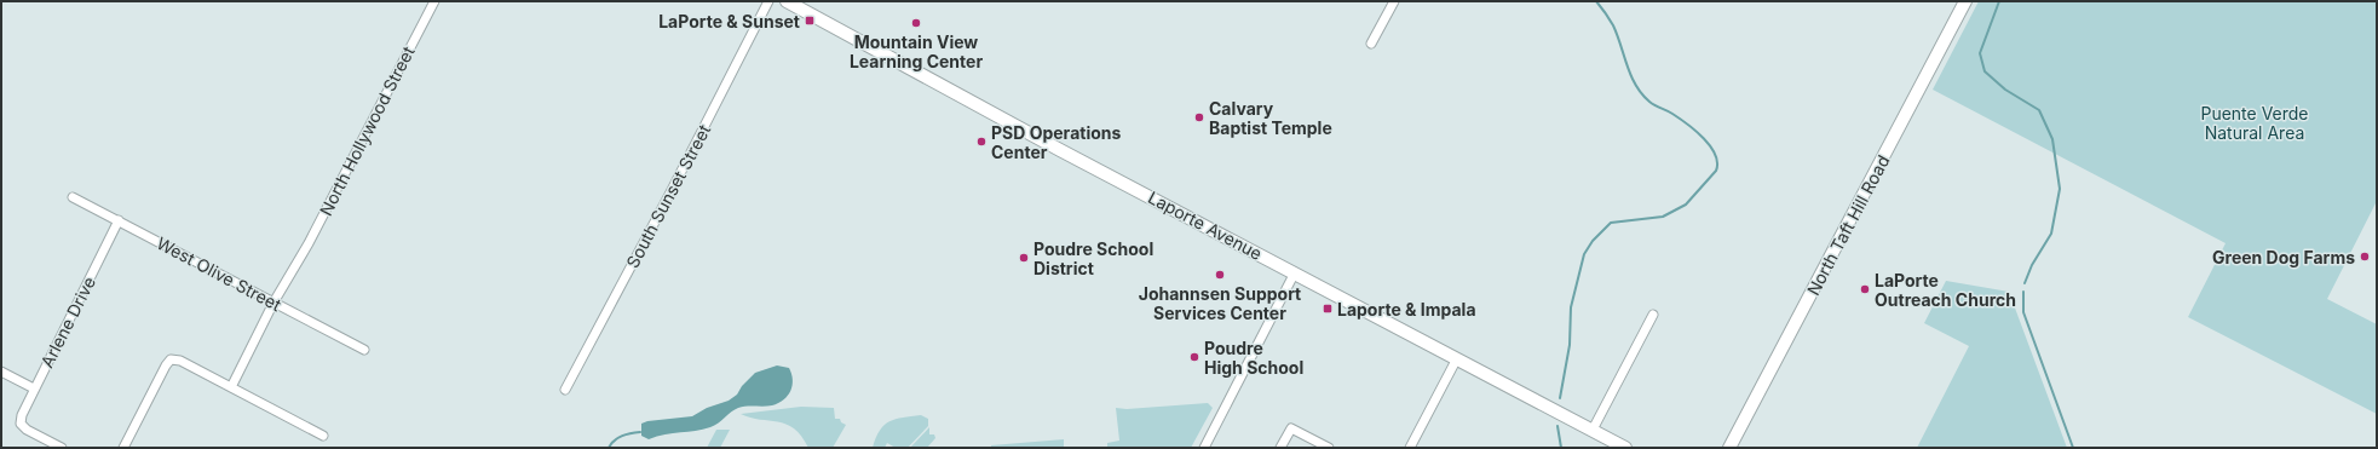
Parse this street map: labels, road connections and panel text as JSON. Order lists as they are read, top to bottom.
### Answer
{
  "streets": {
    "street": [
      "North Hollywood Street",
      "South Sunset Street",
      "Laporte Avenue",
      "North Taft Hill Road",
      "West Olive Street",
      "Arlene Drive"
    ]
  },
  "crossings": [
    ["North Hollywood Street", "West Olive Street"],
    ["West Olive Street", "Arlene Drive"]
  ],
  "parks": ["Puente Verde Natural Area"],
  "places": {
    "transit": ["LaPorte & Sunset", "Laporte & Impala"],
    "other": [
      "Mountain View Learning Center",
      "Calvary Baptist Temple",
      "PSD Operations Center",
      "Green Dog Farms",
      "Poudre School District",
      "Johannsen Support Services Center",
      "LaPorte Outreach Church",
      "Poudre High School"
    ]
  }
}
